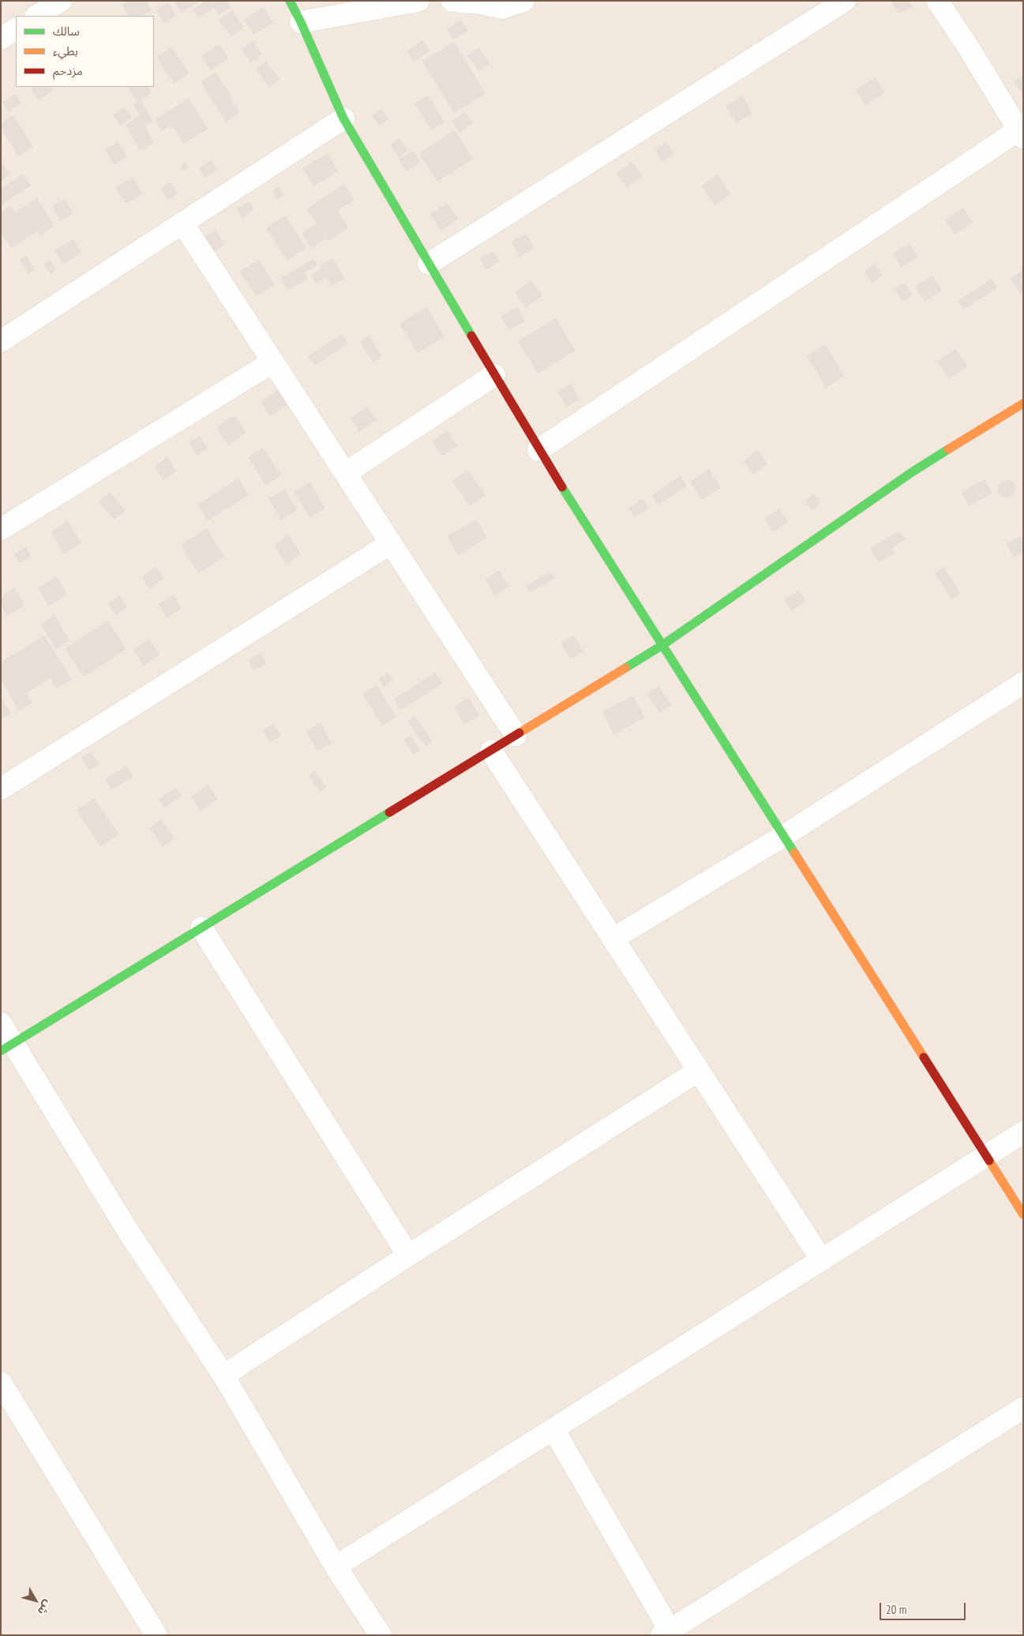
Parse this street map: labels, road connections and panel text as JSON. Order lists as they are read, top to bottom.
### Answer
{
  "legend": ["سالك", "بطيء", "مزدحم"],
  "scale_bar": "20 m",
  "north": "bottom right"
}
